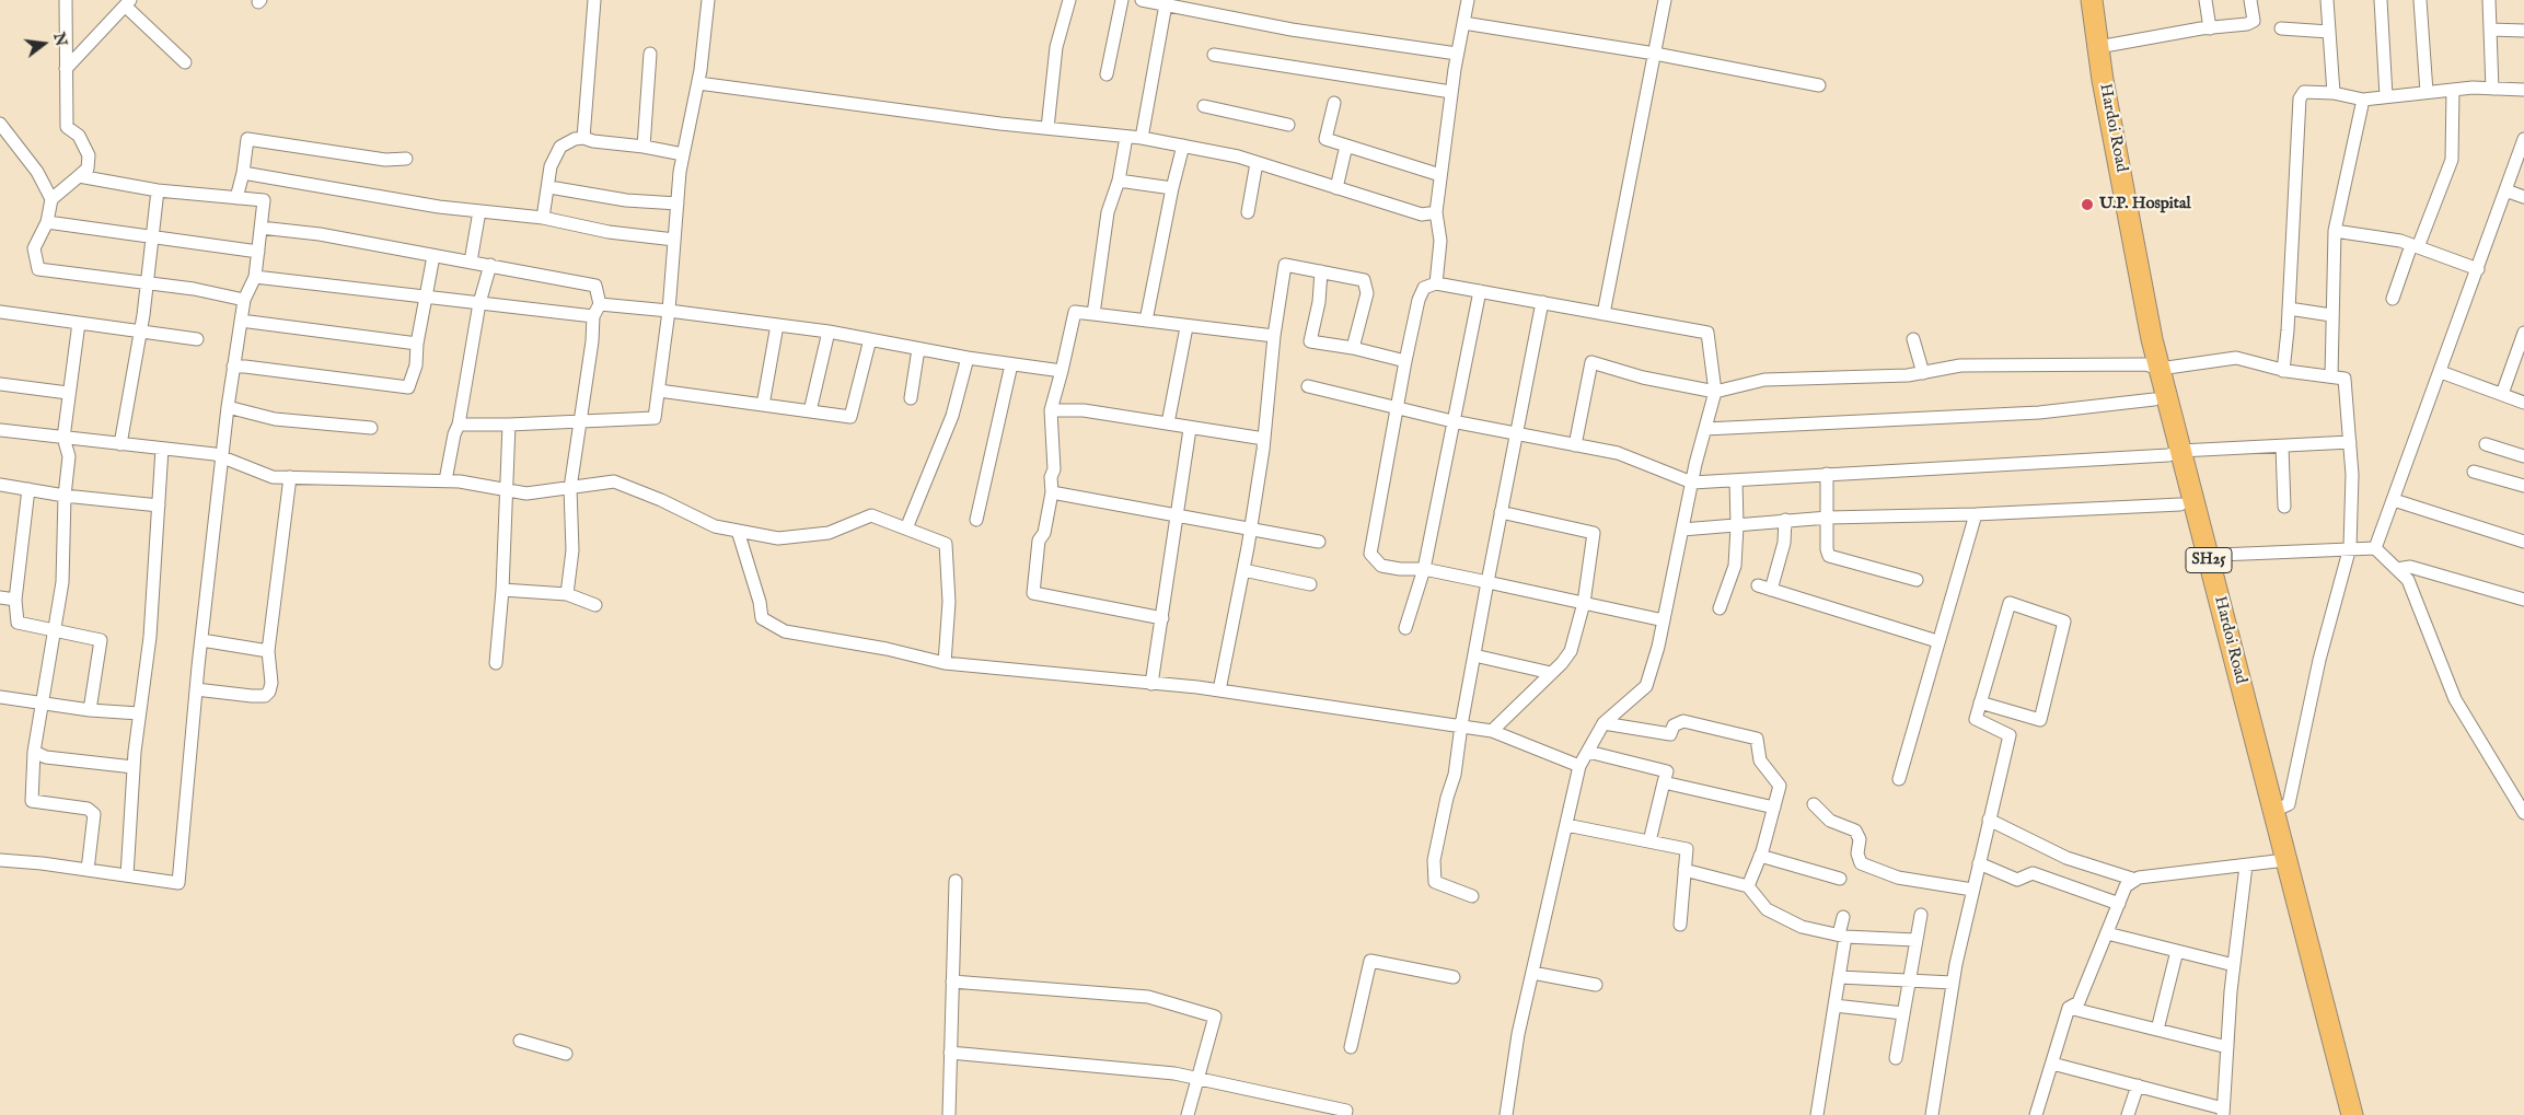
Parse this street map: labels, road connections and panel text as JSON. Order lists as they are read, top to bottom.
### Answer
{
  "streets": {
    "main road": ["Hardoi Road", "SH25"]
  },
  "places": ["U.P. Hospital"],
  "north": "right"
}
